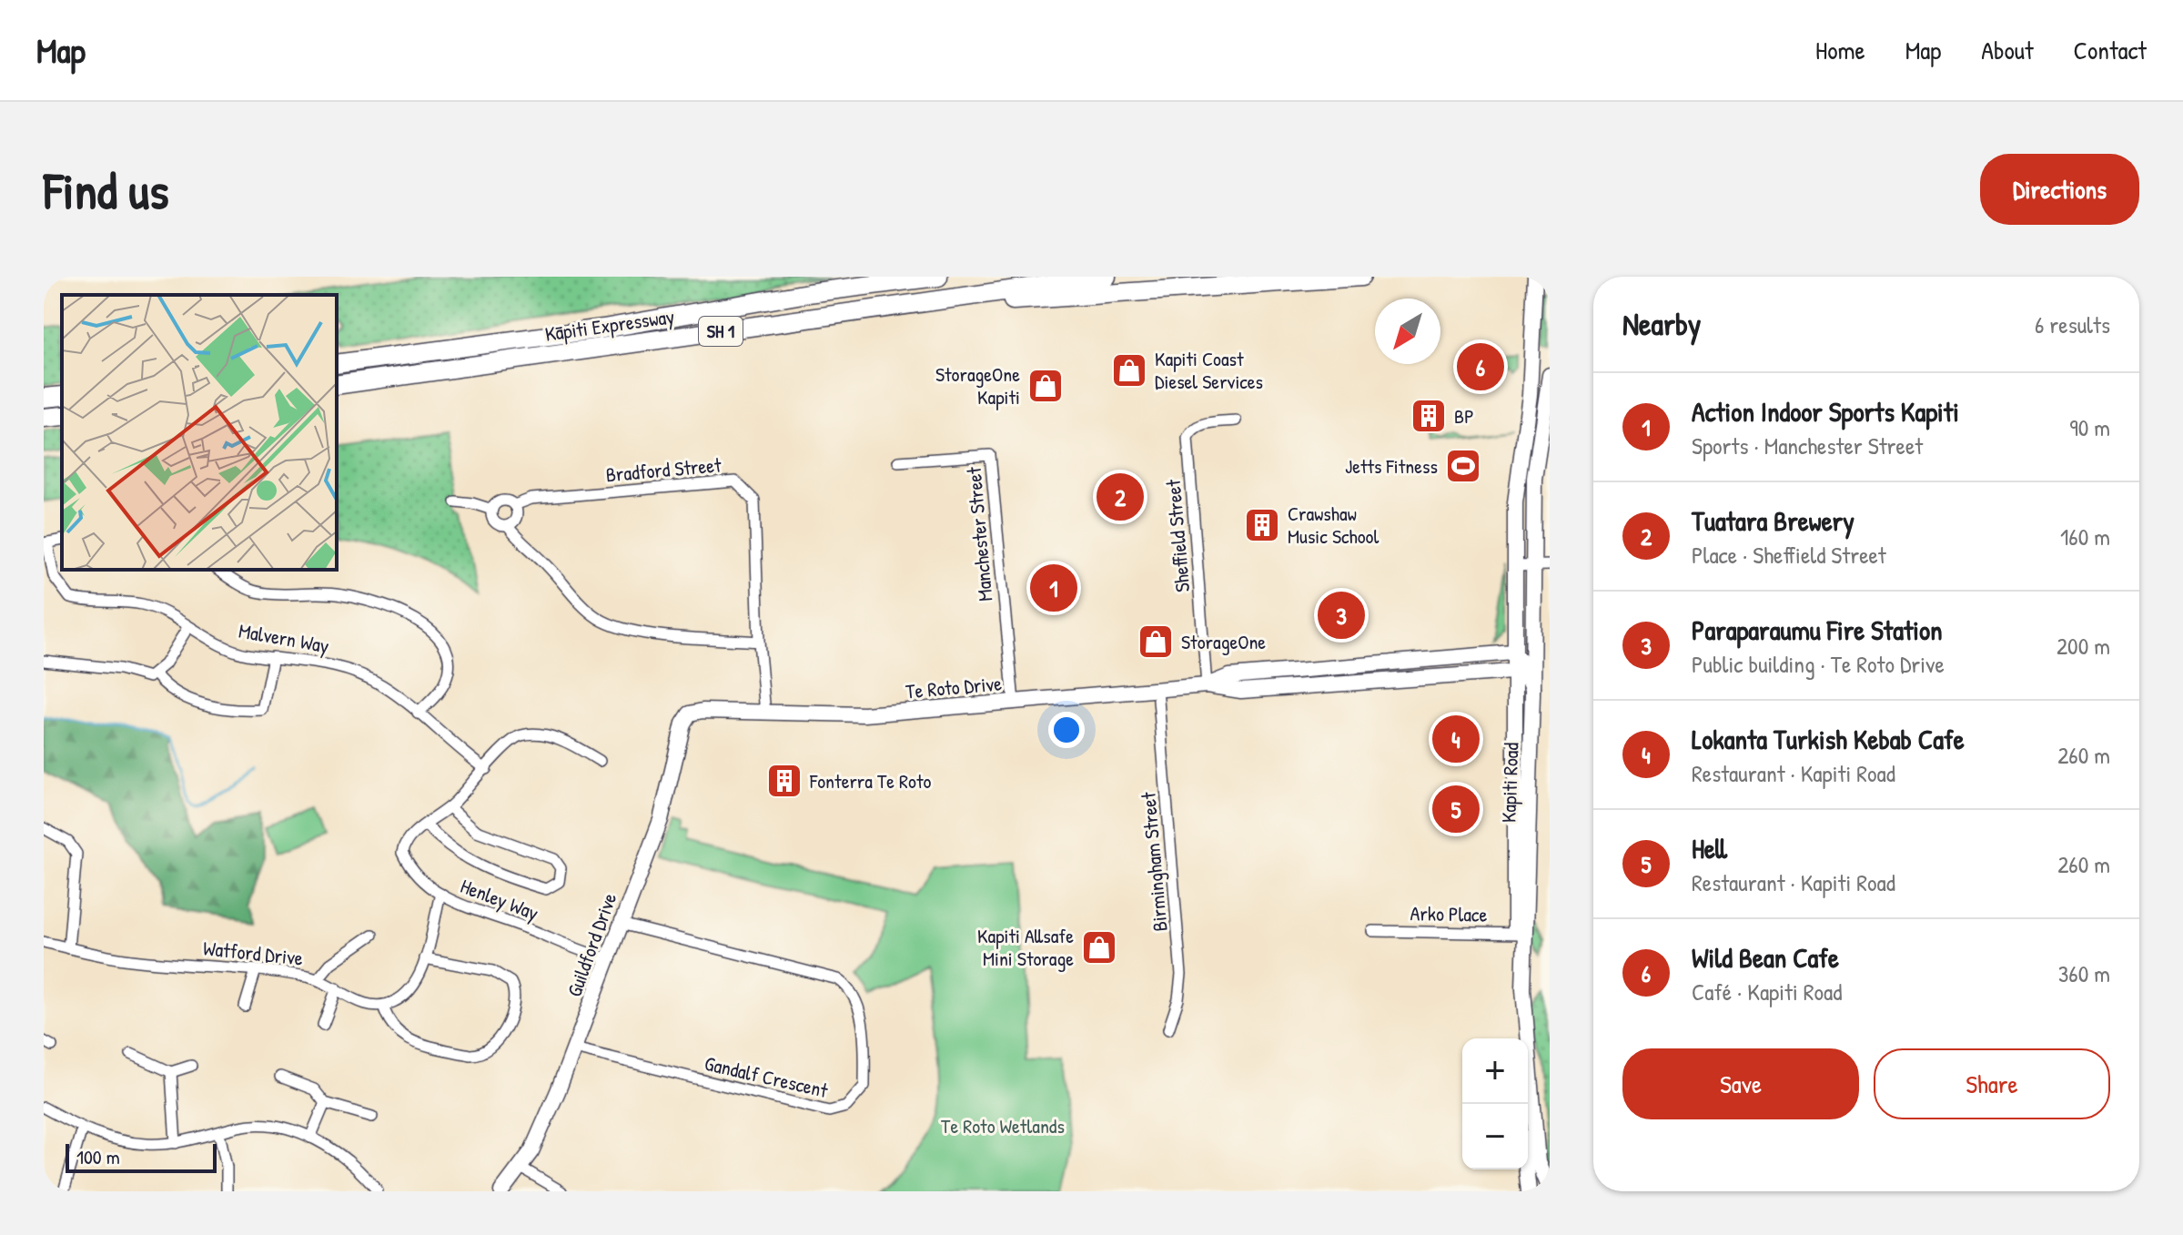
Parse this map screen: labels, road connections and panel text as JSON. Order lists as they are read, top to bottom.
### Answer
{
  "streets": {
    "highway": ["Kāpiti Expressway", "SH 1"],
    "street": [
      "Bradford Street",
      "Manchester Street",
      "Sheffield Street",
      "Malvern Way",
      "Te Roto Drive",
      "Kapiti Road",
      "Birmingham Street",
      "Henley Way",
      "Arko Place",
      "Guildford Drive",
      "Watford Drive",
      "Gandalf Crescent"
    ]
  },
  "crossings": [
    ["Bradford Street", "Te Roto Drive"],
    ["Manchester Street", "Te Roto Drive"],
    ["Sheffield Street", "Te Roto Drive"],
    ["Te Roto Drive", "Kapiti Road"],
    ["Te Roto Drive", "Birmingham Street"],
    ["Te Roto Drive", "Guildford Drive"],
    ["Kapiti Road", "Arko Place"],
    ["Henley Way", "Guildford Drive"],
    ["Guildford Drive", "Gandalf Crescent"]
  ],
  "parks": ["Te Roto Wetlands"],
  "places": {
    "shop": [
      "Kapiti Coast Diesel Services",
      "StorageOne Kapiti",
      "StorageOne",
      "Kapiti Allsafe Mini Storage"
    ],
    "building": ["BP", "Crawshaw Music School", "Fonterra Te Roto"],
    "sports": ["Jetts Fitness"]
  },
  "scale_bar": "100 m",
  "north": "bottom left",
  "page": {
    "header": "Map",
    "nav": [
      "Home",
      "Map",
      "About",
      "Contact"
    ],
    "buttons": [
      "Directions",
      ["Save", "Share"]
    ],
    "title": "Find us",
    "heading": ["Nearby", "6 results"],
    "pins": [
      "6",
      "2",
      "1",
      "3",
      "4",
      "5"
    ],
    "list": [
      {
        "mark": "1",
        "name": "Action Indoor Sports Kapiti",
        "note": "Sports · Manchester Street",
        "value": "90 m"
      },
      {
        "mark": "2",
        "name": "Tuatara Brewery",
        "note": "Place · Sheffield Street",
        "value": "160 m"
      },
      {
        "mark": "3",
        "name": "Paraparaumu Fire Station",
        "note": "Public building · Te Roto Drive",
        "value": "200 m"
      },
      {
        "mark": "4",
        "name": "Lokanta Turkish Kebab Cafe",
        "note": "Restaurant · Kapiti Road",
        "value": "260 m"
      },
      {
        "mark": "5",
        "name": "Hell",
        "note": "Restaurant · Kapiti Road",
        "value": "260 m"
      },
      {
        "mark": "6",
        "name": "Wild Bean Cafe",
        "note": "Café · Kapiti Road",
        "value": "360 m"
      }
    ],
    "map_buttons": ["+", "−"],
    "scale": "100 m"
  }
}
